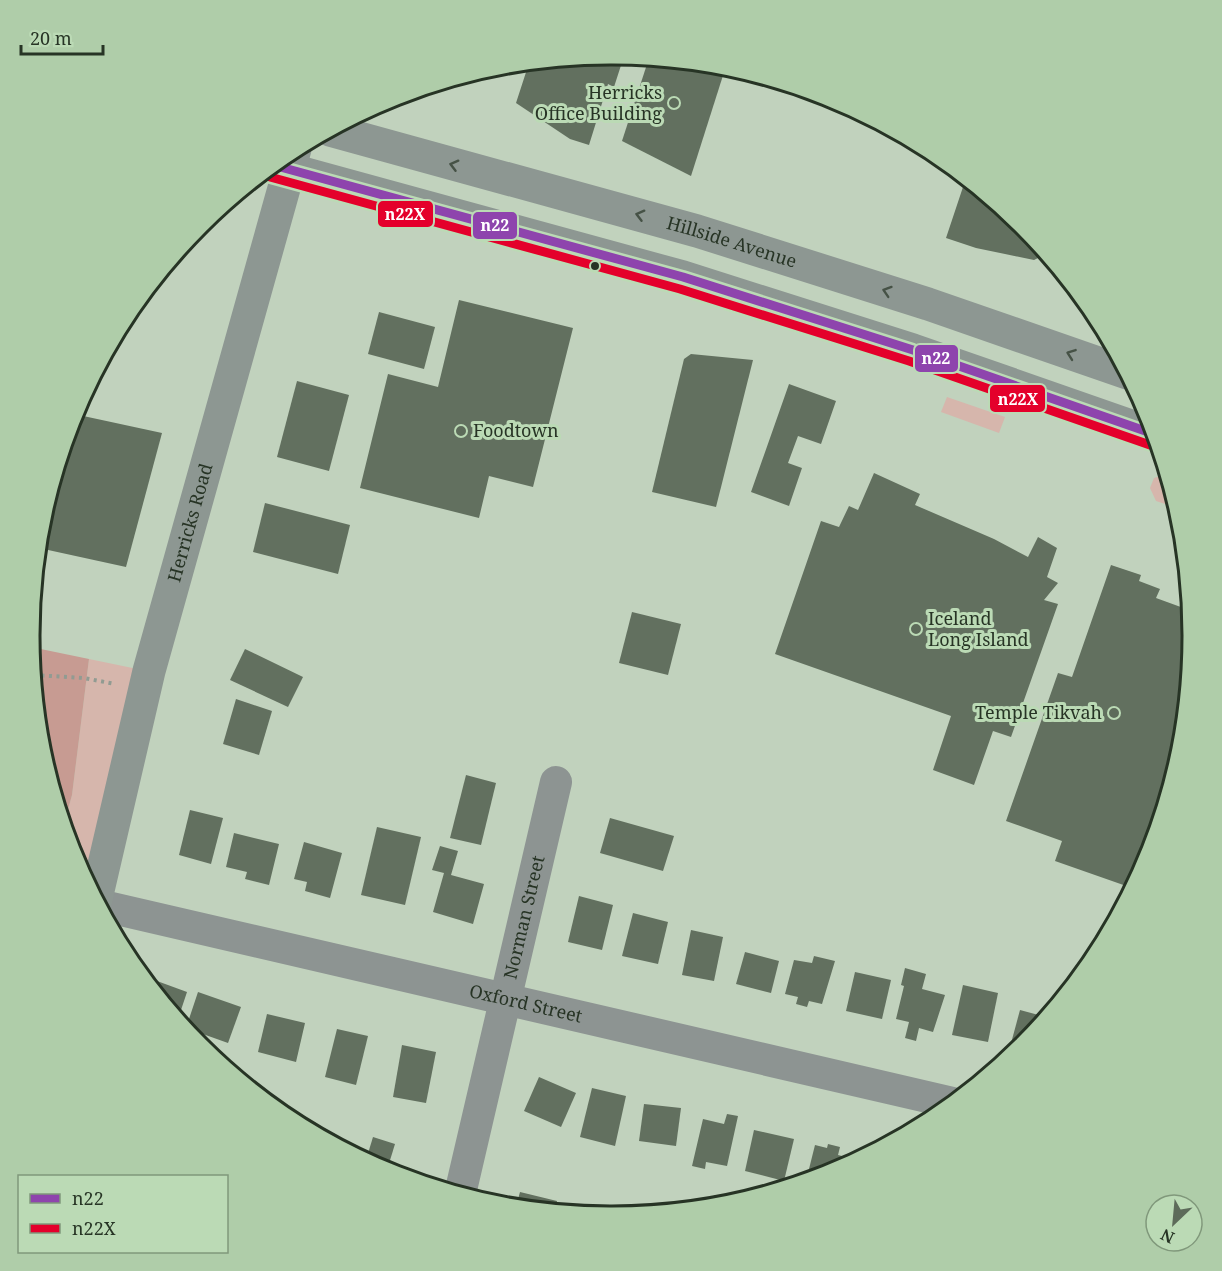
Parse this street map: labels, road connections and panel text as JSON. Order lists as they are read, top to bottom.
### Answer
{
  "streets": {
    "main road": ["Hillside Avenue", "Herricks Road"],
    "street": ["Norman Street", "Oxford Street"]
  },
  "crossings": [
    ["Norman Street", "Oxford Street"]
  ],
  "places": [
    "Herricks Office Building",
    "Foodtown",
    "Iceland Long Island",
    "Temple Tikvah"
  ],
  "lines": ["transit line n22", "transit line n22X"],
  "legend": ["n22", "n22X"],
  "scale_bar": "20 m",
  "north": "bottom left"
}
